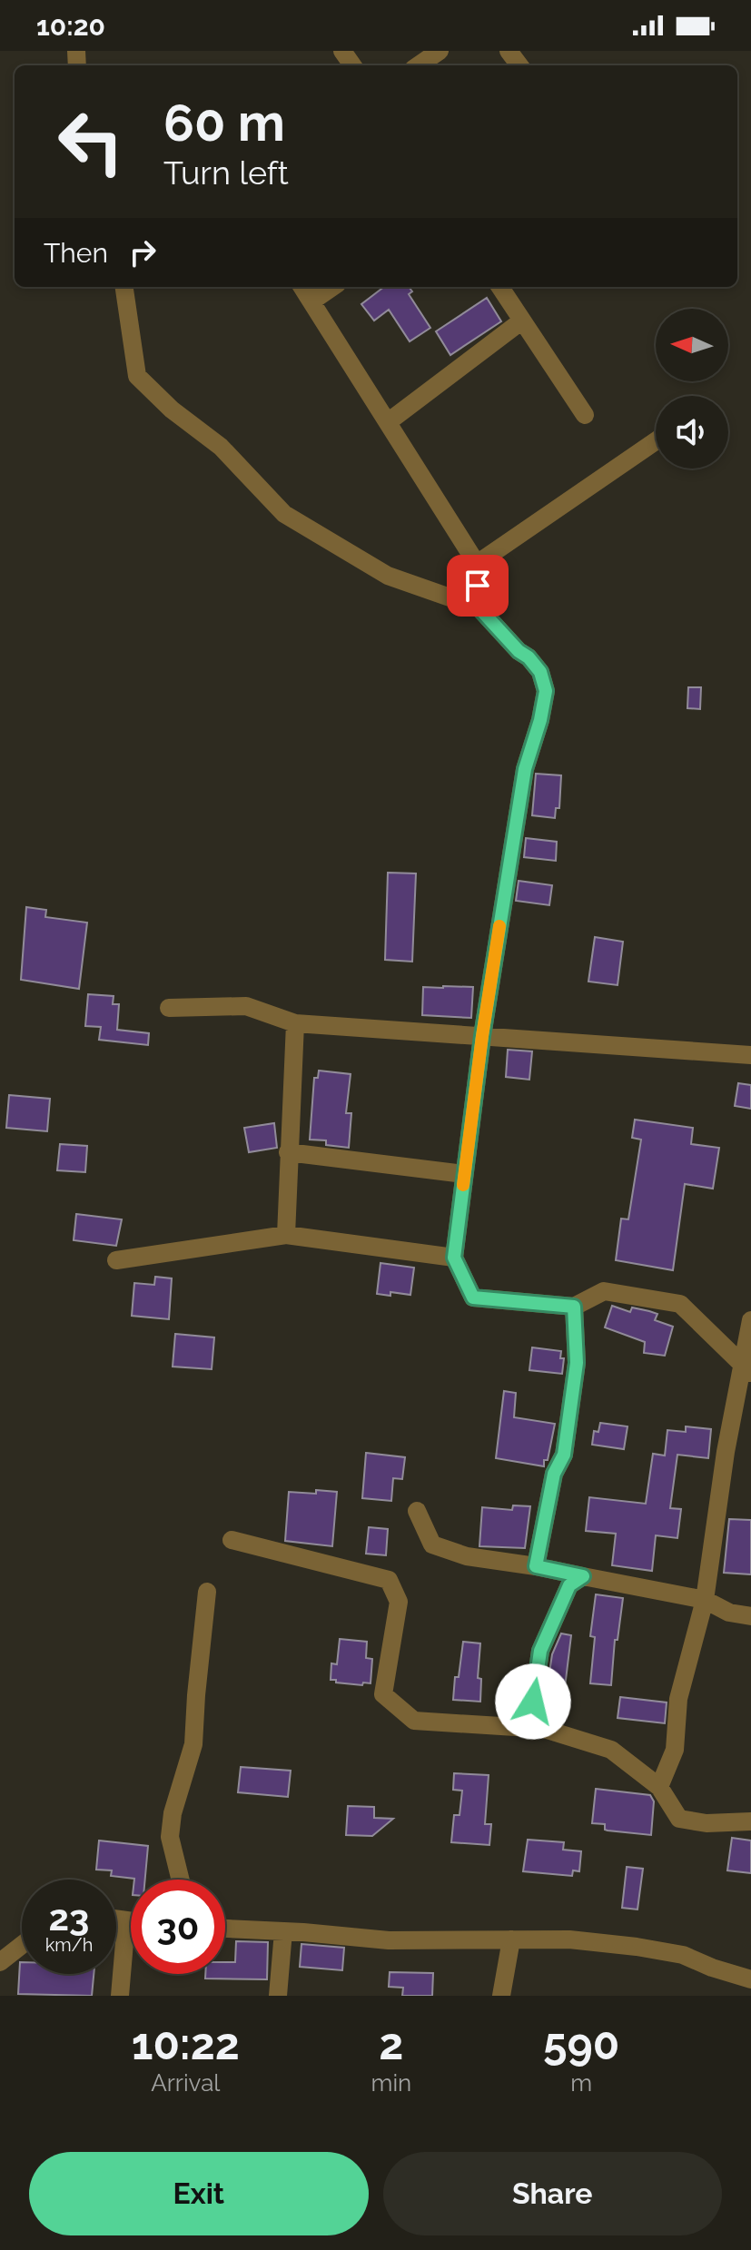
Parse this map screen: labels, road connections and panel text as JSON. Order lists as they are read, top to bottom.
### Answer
{
  "north": "left",
  "page": {
    "status": "10:20",
    "turn": ["60 m", "Turn left"],
    "then": "Then",
    "speed": "23 km/h",
    "limit": "30",
    "eta": [
      "10:22",
      "Arrival",
      "2",
      "min",
      "590",
      "m"
    ],
    "buttons": ["Exit", "Share"]
  }
}
